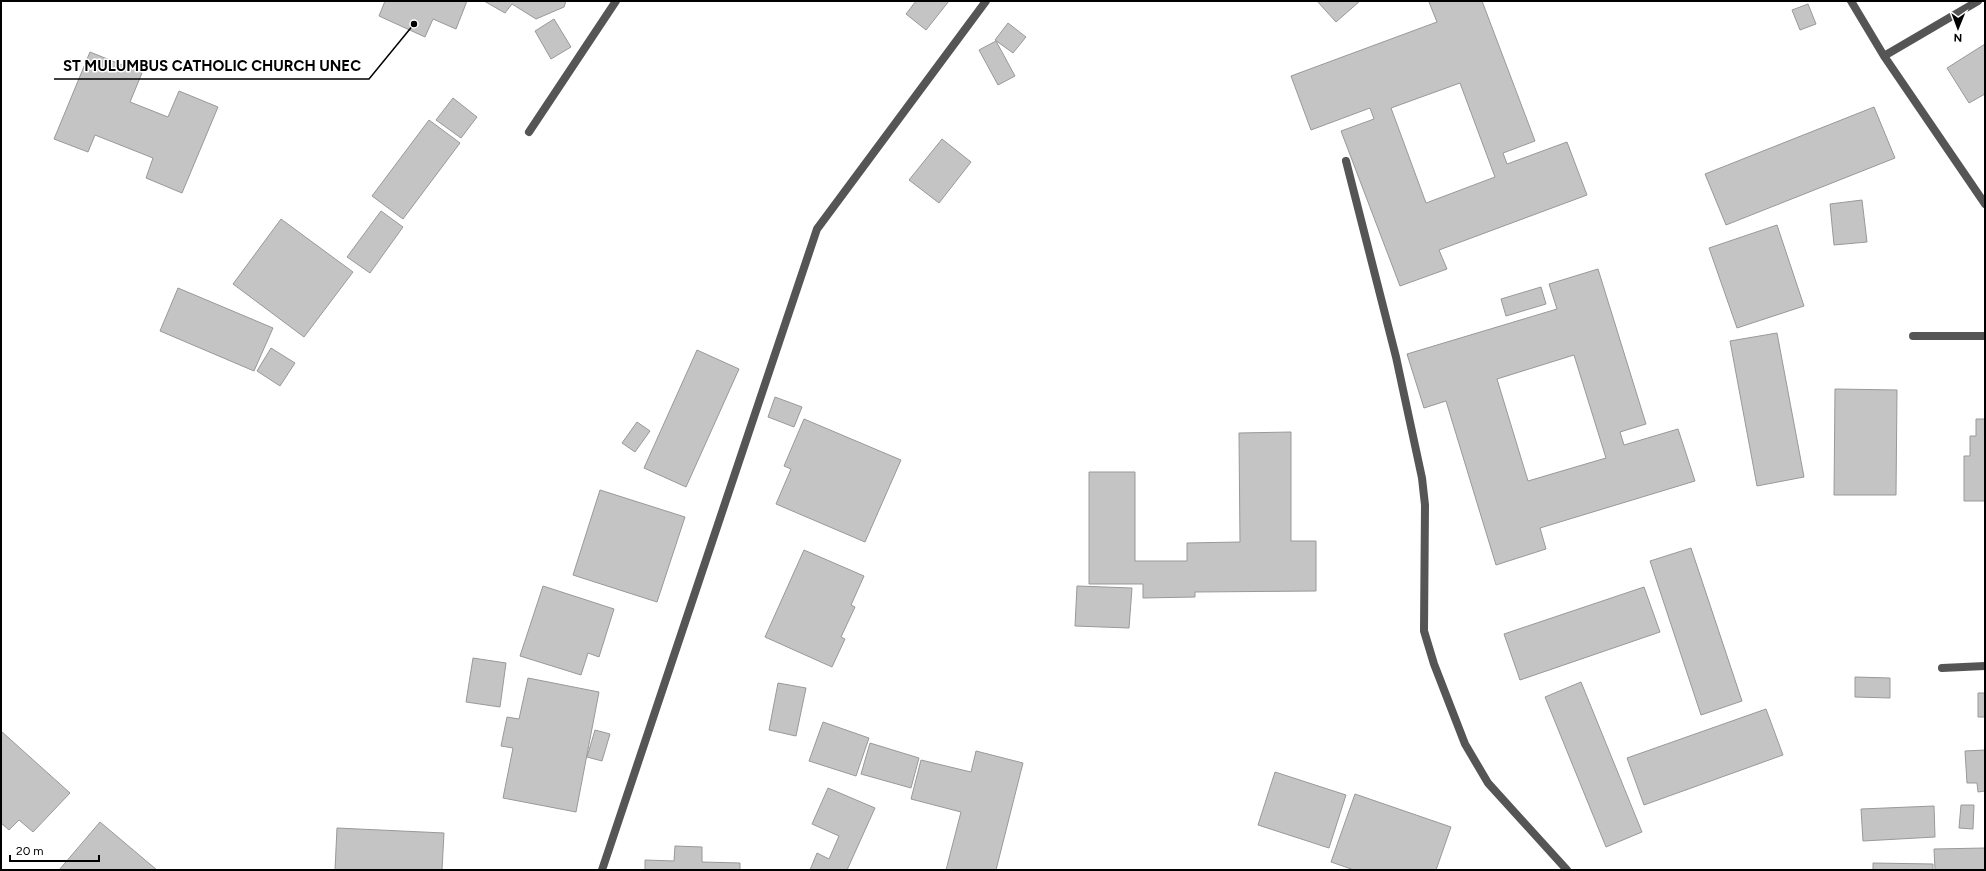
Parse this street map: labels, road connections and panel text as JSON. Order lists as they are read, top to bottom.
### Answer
{
  "places": ["ST MULUMBUS CATHOLIC CHURCH UNEC"],
  "scale_bar": "20 m",
  "north": "bottom"
}
